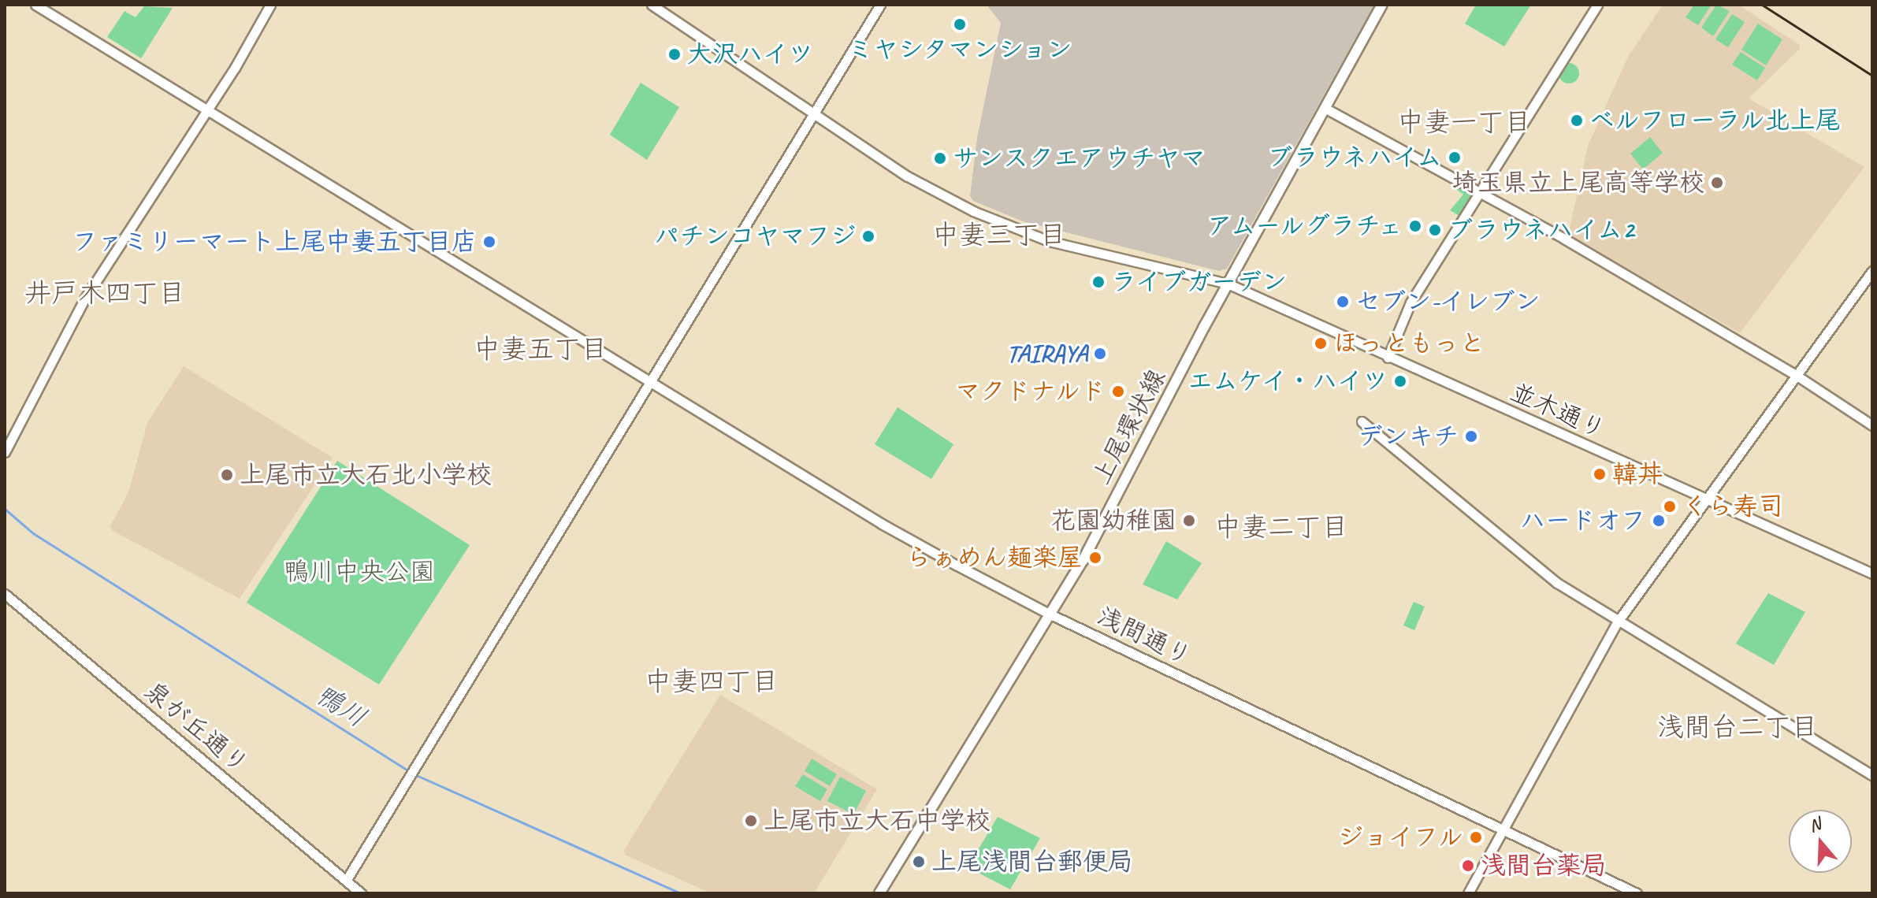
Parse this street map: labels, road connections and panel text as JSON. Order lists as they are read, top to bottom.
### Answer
{
  "streets": {
    "main road": ["上尾環状線"],
    "street": ["並木通り", "浅間通り", "泉が丘通り"]
  },
  "crossings": [
    ["並木通り", "上尾環状線"],
    ["上尾環状線", "浅間通り"]
  ],
  "districts": [
    "中妻一丁目",
    "中妻三丁目",
    "井戸木四丁目",
    "中妻五丁目",
    "中妻二丁目",
    "中妻四丁目",
    "浅間台二丁目"
  ],
  "water": ["鴨川"],
  "parks": ["鴨川中央公園"],
  "places": [
    "ミヤシタマンション",
    "大沢ハイツ",
    "ベルフローラル北上尾",
    "ブラウネハイム",
    "サンスクエアウチヤマ",
    "埼玉県立上尾高等学校",
    "アムールグラチェ",
    "ブラウネハイム2",
    "パチンコヤマフジ",
    "ファミリーマート上尾中妻五丁目店",
    "ライブガーデン",
    "セブン-イレブン",
    "ほっともっと",
    "TAIRAYA",
    "エムケイ・ハイツ",
    "マクドナルド",
    "デンキチ",
    "韓丼",
    "上尾市立大石北小学校",
    "くら寿司",
    "花園幼稚園",
    "ハードオフ",
    "らぁめん麺楽屋",
    "上尾市立大石中学校",
    "ジョイフル",
    "上尾浅間台郵便局",
    "浅間台薬局"
  ],
  "north": "top"
}
